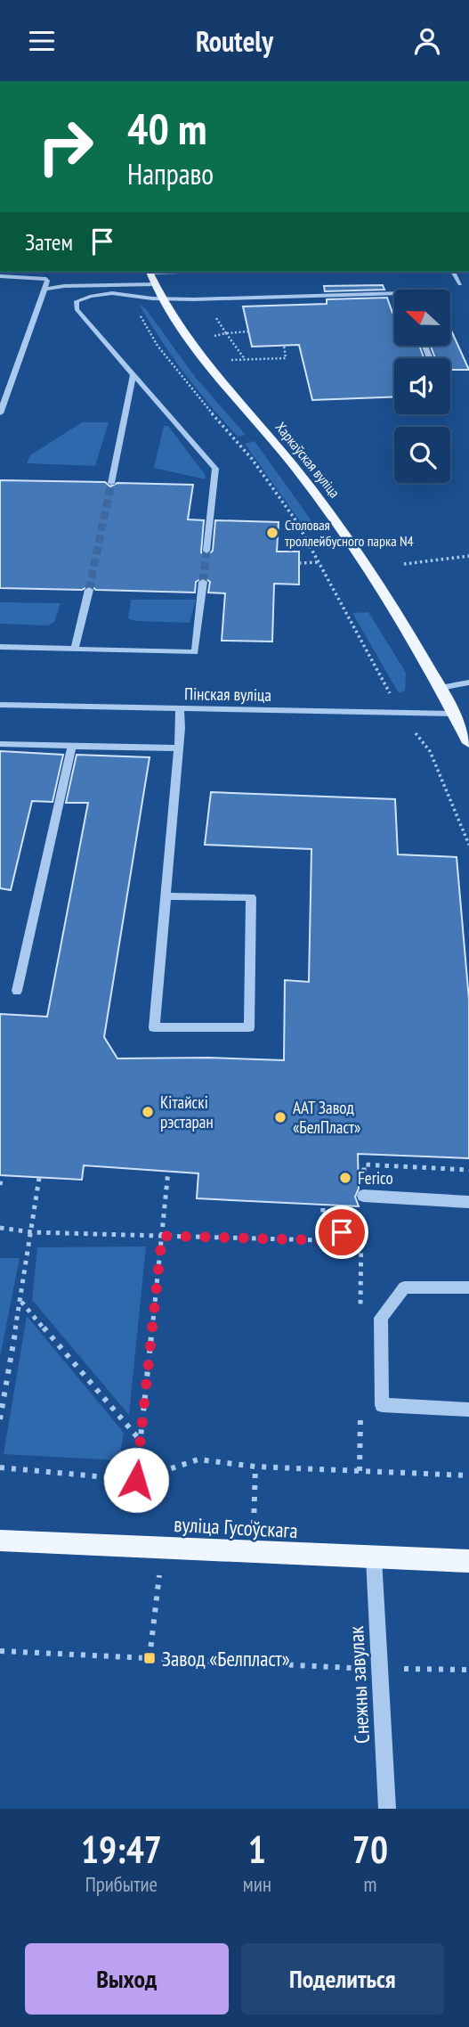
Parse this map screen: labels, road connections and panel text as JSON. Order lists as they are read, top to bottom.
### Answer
{
  "streets": {
    "main road": ["Харкаўская вуліца", "вуліца Гусоўскага"],
    "street": ["Пінская вуліца", "Снежны завулак"]
  },
  "crossings": [
    ["Харкаўская вуліца", "Пінская вуліца"],
    ["вуліца Гусоўскага", "Снежны завулак"]
  ],
  "places": {
    "other": [
      "Столовая троллейбусного парка N4",
      "Кітайскі рэстаран",
      "ААТ Завод «БелПласт»",
      "Ferico"
    ],
    "transit": ["Завод «Белпласт»"]
  },
  "north": "left",
  "page": {
    "header": "Routely",
    "turn": ["40 m", "Направо"],
    "then": "Затем",
    "eta": [
      "19:47",
      "Прибытие",
      "1",
      "мин",
      "70",
      "m"
    ],
    "buttons": ["Выход", "Поделиться"]
  }
}
